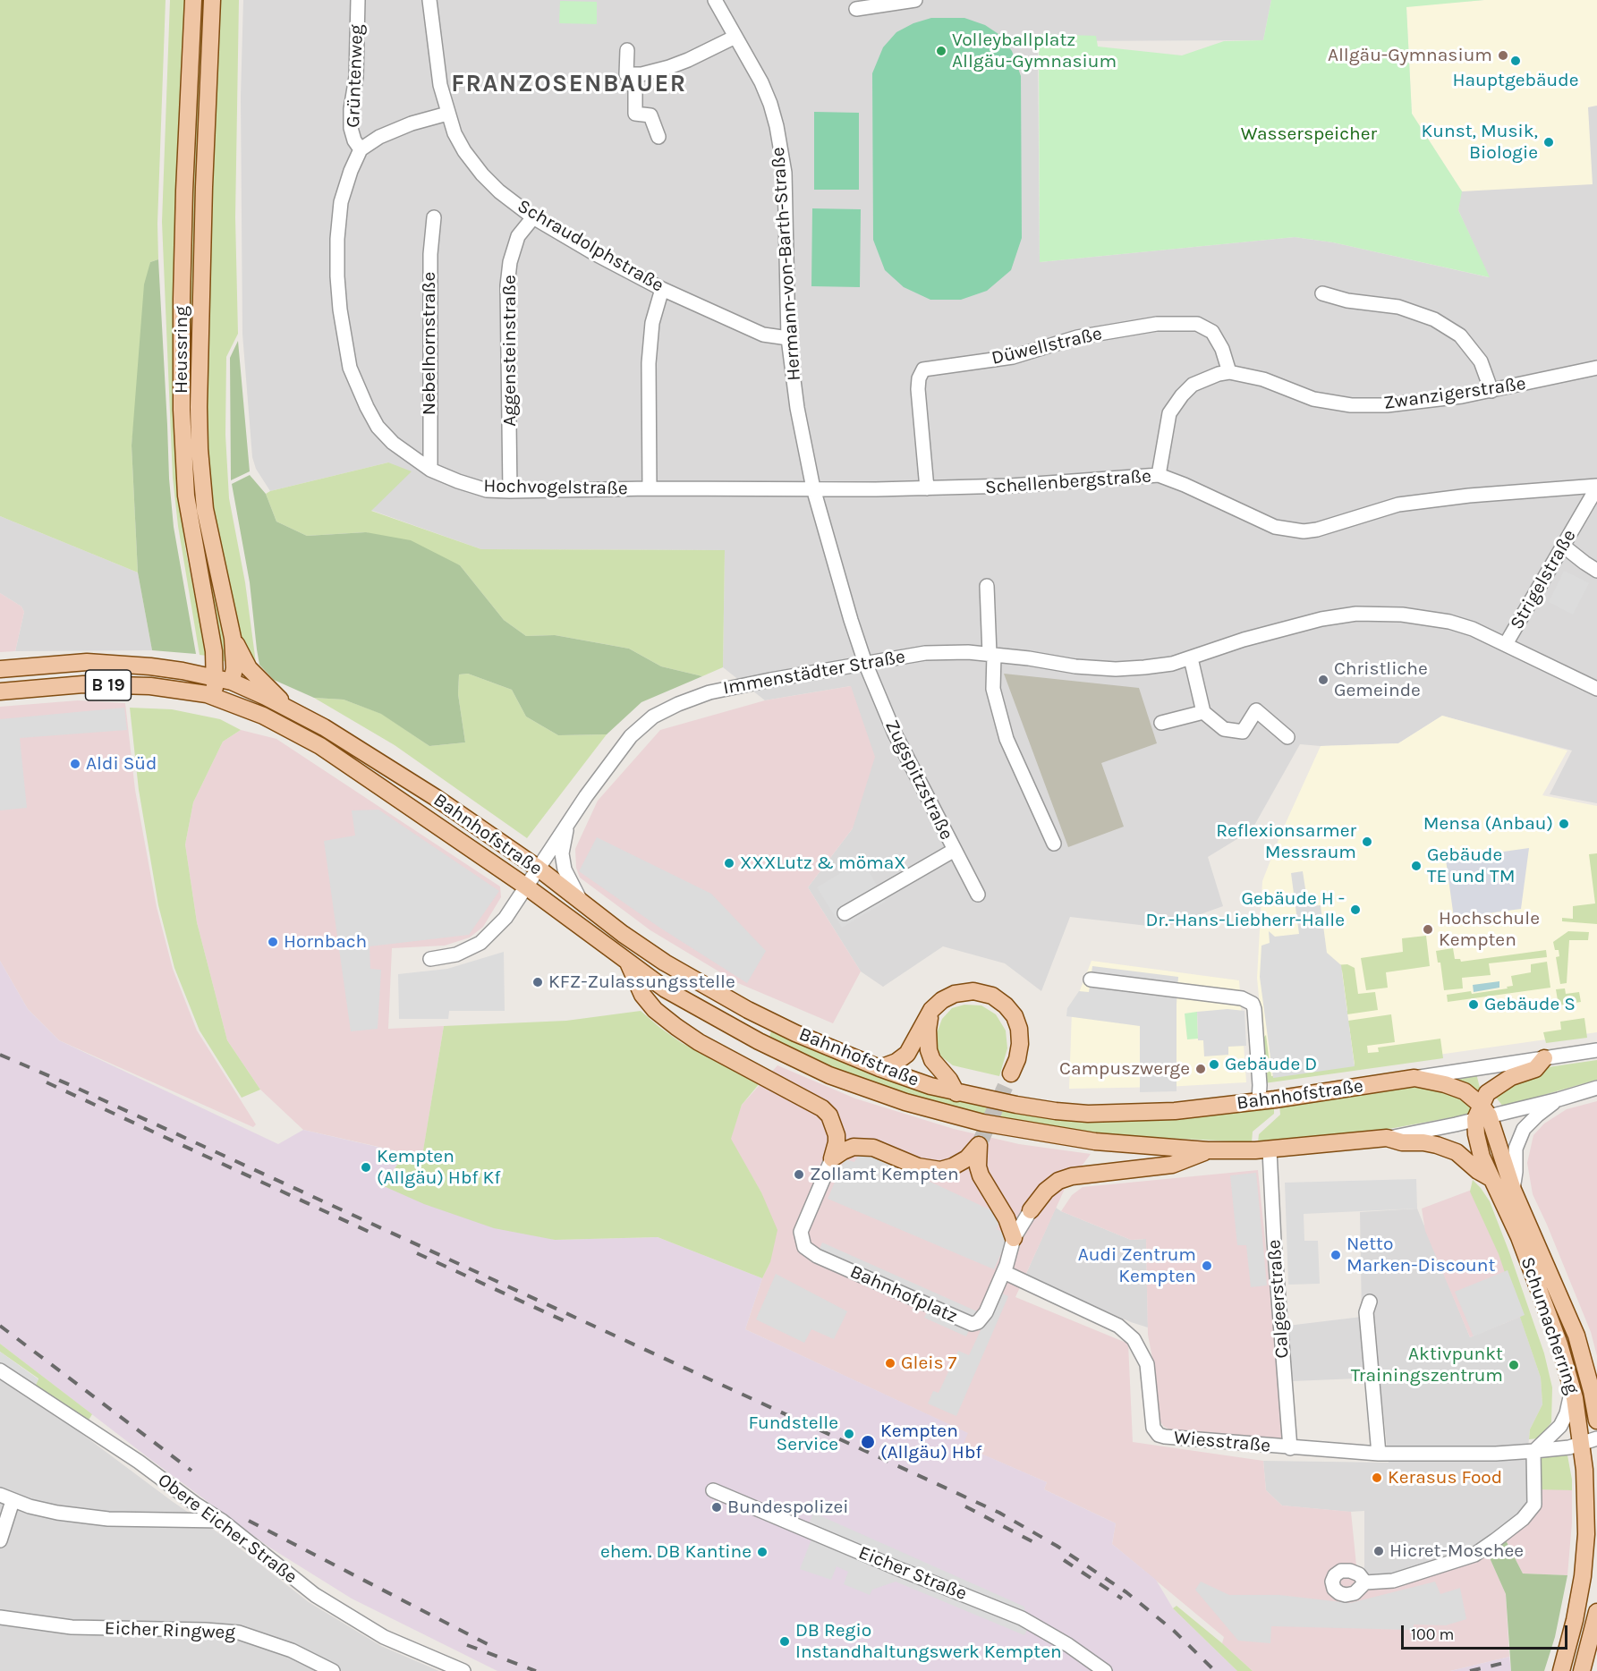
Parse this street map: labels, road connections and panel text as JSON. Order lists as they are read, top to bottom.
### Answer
{
  "streets": {
    "main road": [
      "Heussring",
      "B 19",
      "Bahnhofstraße",
      "Schumacherring"
    ],
    "street": [
      "Grüntenweg",
      "Schraudolphstraße",
      "Hermann-von-Barth-Straße",
      "Nebelhornstraße",
      "Düwellstraße",
      "Aggensteinstraße",
      "Zwanzigerstraße",
      "Schellenbergstraße",
      "Hochvogelstraße",
      "Strigelstraße",
      "Immenstädter Straße",
      "Zugspitzstraße",
      "Bahnhofplatz",
      "Calgeerstraße",
      "Wiesstraße",
      "Obere Eicher Straße",
      "Eicher Straße",
      "Eicher Ringweg"
    ]
  },
  "crossings": [
    ["Grüntenweg", "Hochvogelstraße"],
    ["Schraudolphstraße", "Hermann-von-Barth-Straße"],
    ["Schraudolphstraße", "Aggensteinstraße"],
    ["Hermann-von-Barth-Straße", "Schellenbergstraße"],
    ["Hermann-von-Barth-Straße", "Hochvogelstraße"],
    ["Hermann-von-Barth-Straße", "Immenstädter Straße"],
    ["Hermann-von-Barth-Straße", "Zugspitzstraße"],
    ["Nebelhornstraße", "Hochvogelstraße"],
    ["Düwellstraße", "Zwanzigerstraße"],
    ["Düwellstraße", "Schellenbergstraße"],
    ["Heussring", "B 19"],
    ["Heussring", "Bahnhofstraße"],
    ["Aggensteinstraße", "Hochvogelstraße"],
    ["Zwanzigerstraße", "Schellenbergstraße"],
    ["Schellenbergstraße", "Hochvogelstraße"],
    ["Schellenbergstraße", "Strigelstraße"],
    ["Strigelstraße", "Immenstädter Straße"],
    ["Immenstädter Straße", "Zugspitzstraße"],
    ["Immenstädter Straße", "Bahnhofstraße"],
    ["B 19", "Bahnhofstraße"],
    ["Bahnhofstraße", "Calgeerstraße"],
    ["Bahnhofstraße", "Schumacherring"],
    ["Bahnhofplatz", "Wiesstraße"],
    ["Calgeerstraße", "Wiesstraße"],
    ["Schumacherring", "Wiesstraße"]
  ],
  "districts": ["FRANZOSENBAUER"],
  "parks": ["Wasserspeicher"],
  "places": [
    "Volleyballplatz Allgäu-Gymnasium",
    "Allgäu-Gymnasium",
    "Hauptgebäude",
    "Kunst, Musik, Biologie",
    "Christliche Gemeinde",
    "Aldi Süd",
    "Mensa (Anbau)",
    "Reflexionsarmer Messraum",
    "XXXLutz & mömaX",
    "Gebäude TE und TM",
    "Gebäude H - Dr.-Hans-Liebherr-Halle",
    "Hochschule Kempten",
    "Hornbach",
    "KFZ-Zulassungsstelle",
    "Gebäude S",
    "Gebäude D",
    "Campuszwerge",
    "Kempten (Allgäu) Hbf Kf",
    "Zollamt Kempten",
    "Netto Marken-Discount",
    "Audi Zentrum Kempten",
    "Gleis 7",
    "Aktivpunkt Trainingszentrum",
    "Fundstelle Service",
    "Kempten (Allgäu) Hbf",
    "Kerasus Food",
    "Bundespolizei",
    "Hicret-Moschee",
    "ehem. DB Kantine",
    "DB Regio Instandhaltungswerk Kempten"
  ],
  "scale_bar": "100 m"
}
